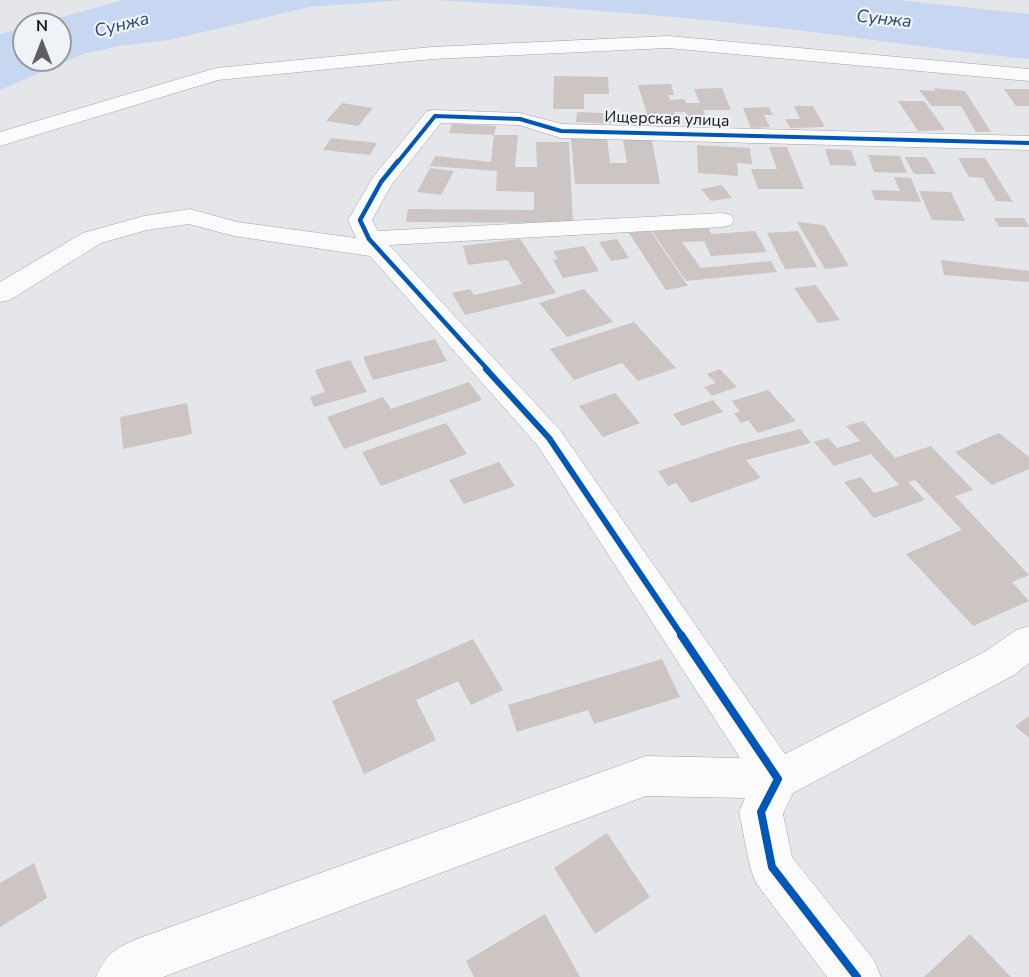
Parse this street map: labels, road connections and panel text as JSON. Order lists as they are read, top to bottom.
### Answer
{
  "streets": {
    "street": ["Ищерская улица"]
  },
  "water": ["Сунжа"],
  "north": "top"
}
